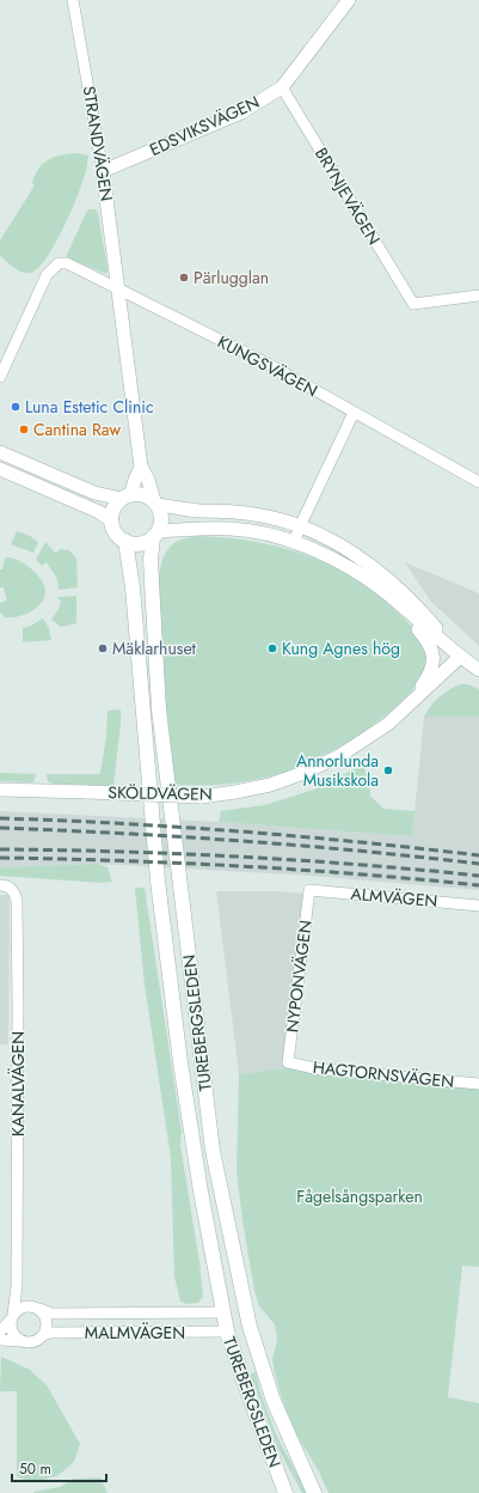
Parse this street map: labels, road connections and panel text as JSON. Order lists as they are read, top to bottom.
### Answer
{
  "streets": {
    "main road": ["TUREBERGSLEDEN"],
    "street": [
      "EDSVIKSVÄGEN",
      "STRANDVÄGEN",
      "BRYNJEVÄGEN",
      "KUNGSVÄGEN",
      "SKÖLDVÄGEN",
      "ALMVÄGEN",
      "NYPONVÄGEN",
      "HAGTORNSVÄGEN",
      "KANALVÄGEN",
      "MALMVÄGEN"
    ]
  },
  "crossings": [
    ["EDSVIKSVÄGEN", "STRANDVÄGEN"],
    ["EDSVIKSVÄGEN", "BRYNJEVÄGEN"],
    ["STRANDVÄGEN", "KUNGSVÄGEN"],
    ["ALMVÄGEN", "NYPONVÄGEN"],
    ["NYPONVÄGEN", "HAGTORNSVÄGEN"],
    ["TUREBERGSLEDEN", "MALMVÄGEN"],
    ["KANALVÄGEN", "MALMVÄGEN"]
  ],
  "parks": ["Fågelsångsparken"],
  "places": [
    "Pärlugglan",
    "Luna Estetic Clinic",
    "Cantina Raw",
    "Mäklarhuset",
    "Kung Agnes hög",
    "Annorlunda Musikskola"
  ],
  "scale_bar": "50 m"
}
